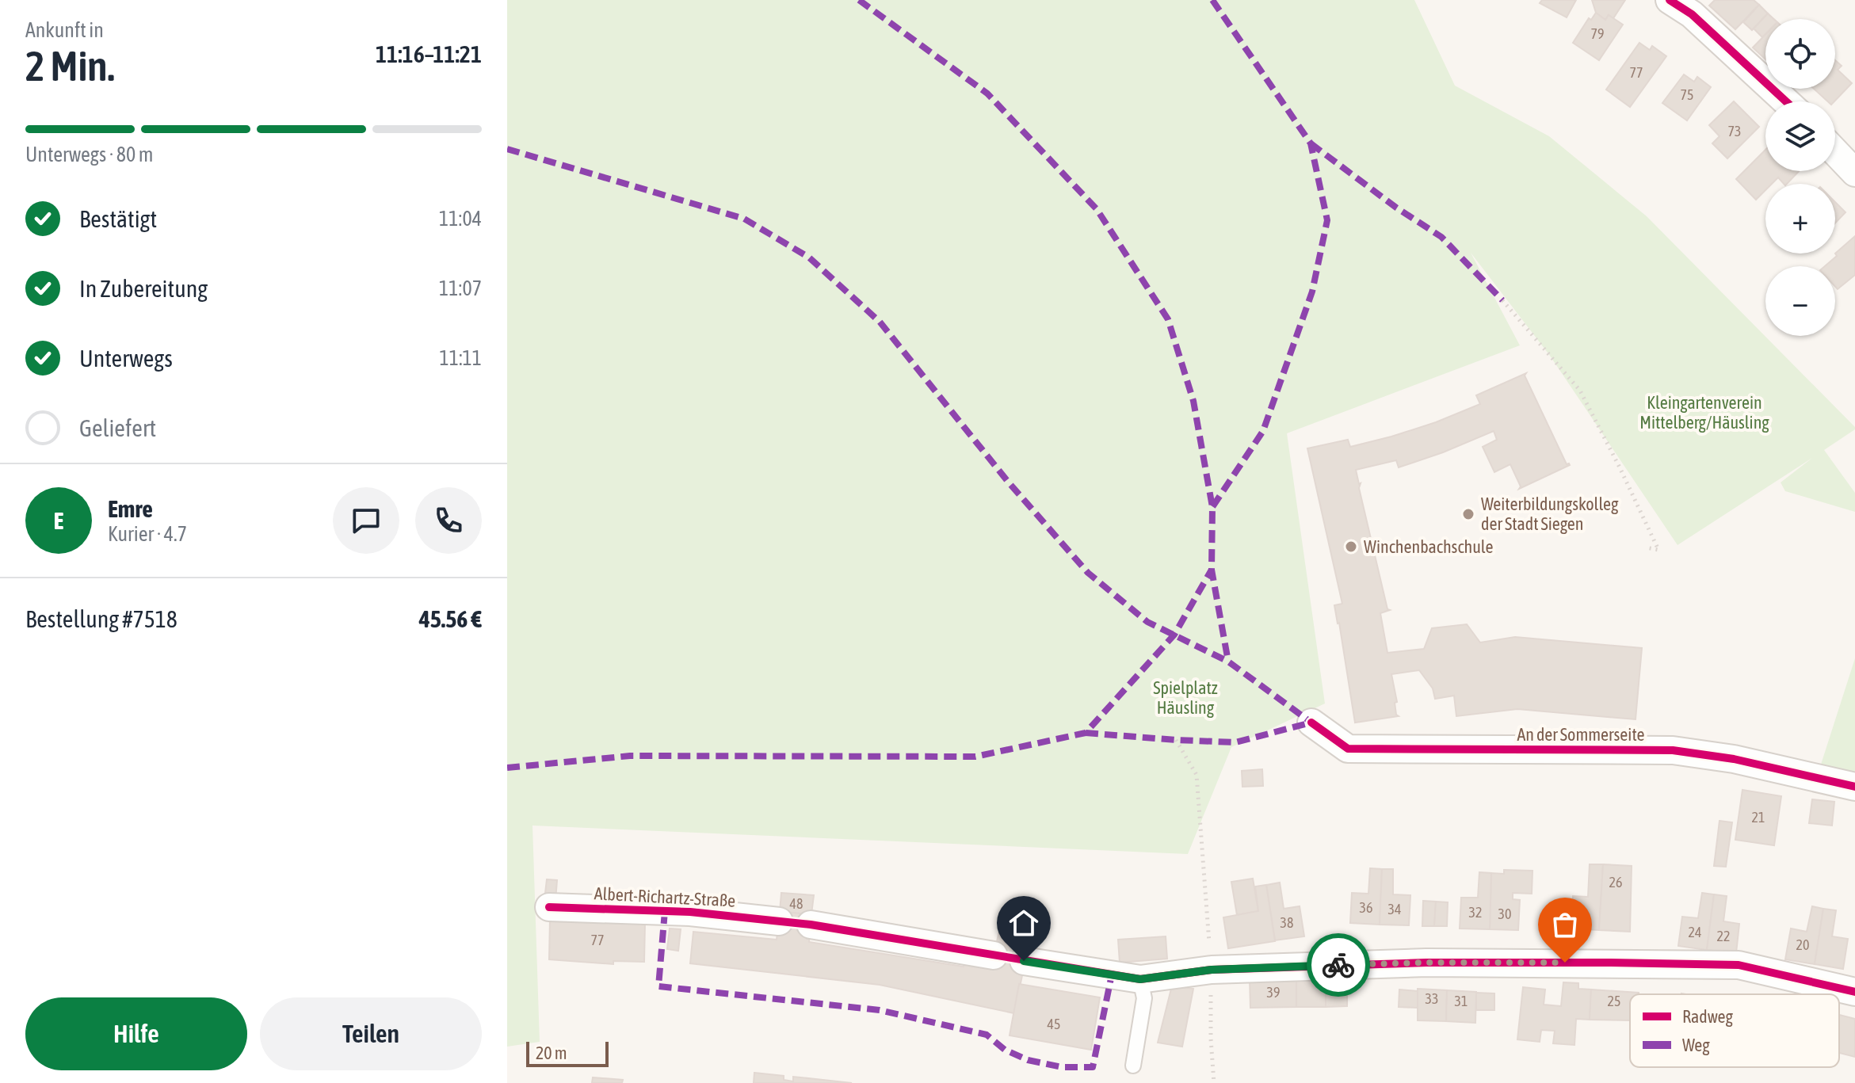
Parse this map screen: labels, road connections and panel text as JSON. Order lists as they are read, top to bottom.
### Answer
{
  "streets": {
    "street": ["An der Sommerseite", "Albert-Richartz-Straße"]
  },
  "parks": ["Kleingartenverein Mittelberg/Häusling", "Spielplatz Häusling"],
  "places": ["Weiterbildungskolleg der Stadt Siegen", "Winchenbachschule"],
  "house_numbers": [
    "79",
    "77",
    "75",
    "73",
    "21",
    "26",
    "48",
    "36",
    "34",
    "32",
    "30",
    "38",
    "24",
    "22",
    "77",
    "20",
    "39",
    "33",
    "31",
    "25",
    "45"
  ],
  "legend": ["Radweg", "Weg"],
  "scale_bar": "20 m",
  "page": {
    "heading": ["2 Min.", "Ankunft in", "11:16–11:21"],
    "panel": [
      "Emre",
      "Kurier · 4.7",
      "Bestellung #7518",
      "45.56 €"
    ],
    "map_buttons": ["+", "−"],
    "bar": "Unterwegs · 80 m",
    "list": [
      ["Bestätigt", "11:04"],
      ["In Zubereitung", "11:07"],
      ["Unterwegs", "11:11"],
      "Geliefert"
    ],
    "round": "E",
    "buttons": ["Hilfe", "Teilen"],
    "scale": "20 m"
  }
}
